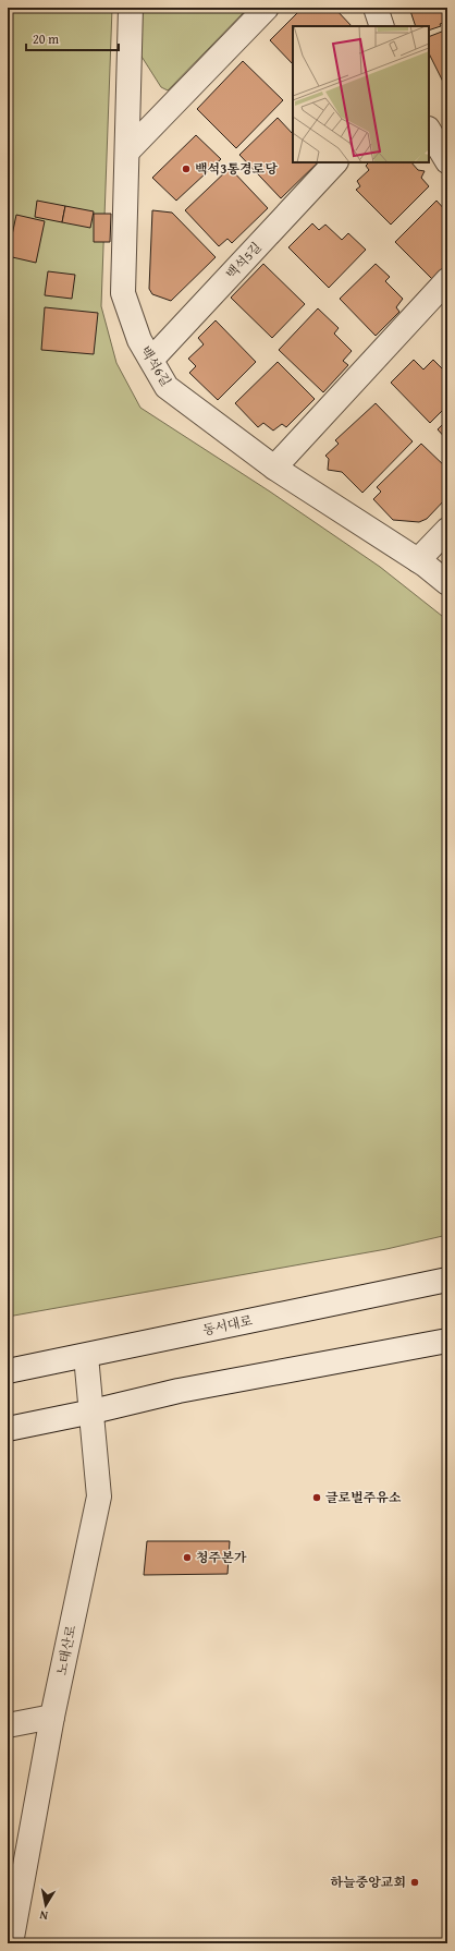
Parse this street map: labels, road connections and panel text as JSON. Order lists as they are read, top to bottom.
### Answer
{
  "streets": {
    "street": [
      "백석5길",
      "백석6길",
      "동서대로",
      "노태산로"
    ]
  },
  "crossings": [
    ["백석5길", "백석6길"],
    ["동서대로", "노태산로"]
  ],
  "places": [
    "백석3통경로당",
    "글로벌주유소",
    "청주본가",
    "하늘중앙교회"
  ],
  "scale_bar": "20 m",
  "north": "bottom"
}
